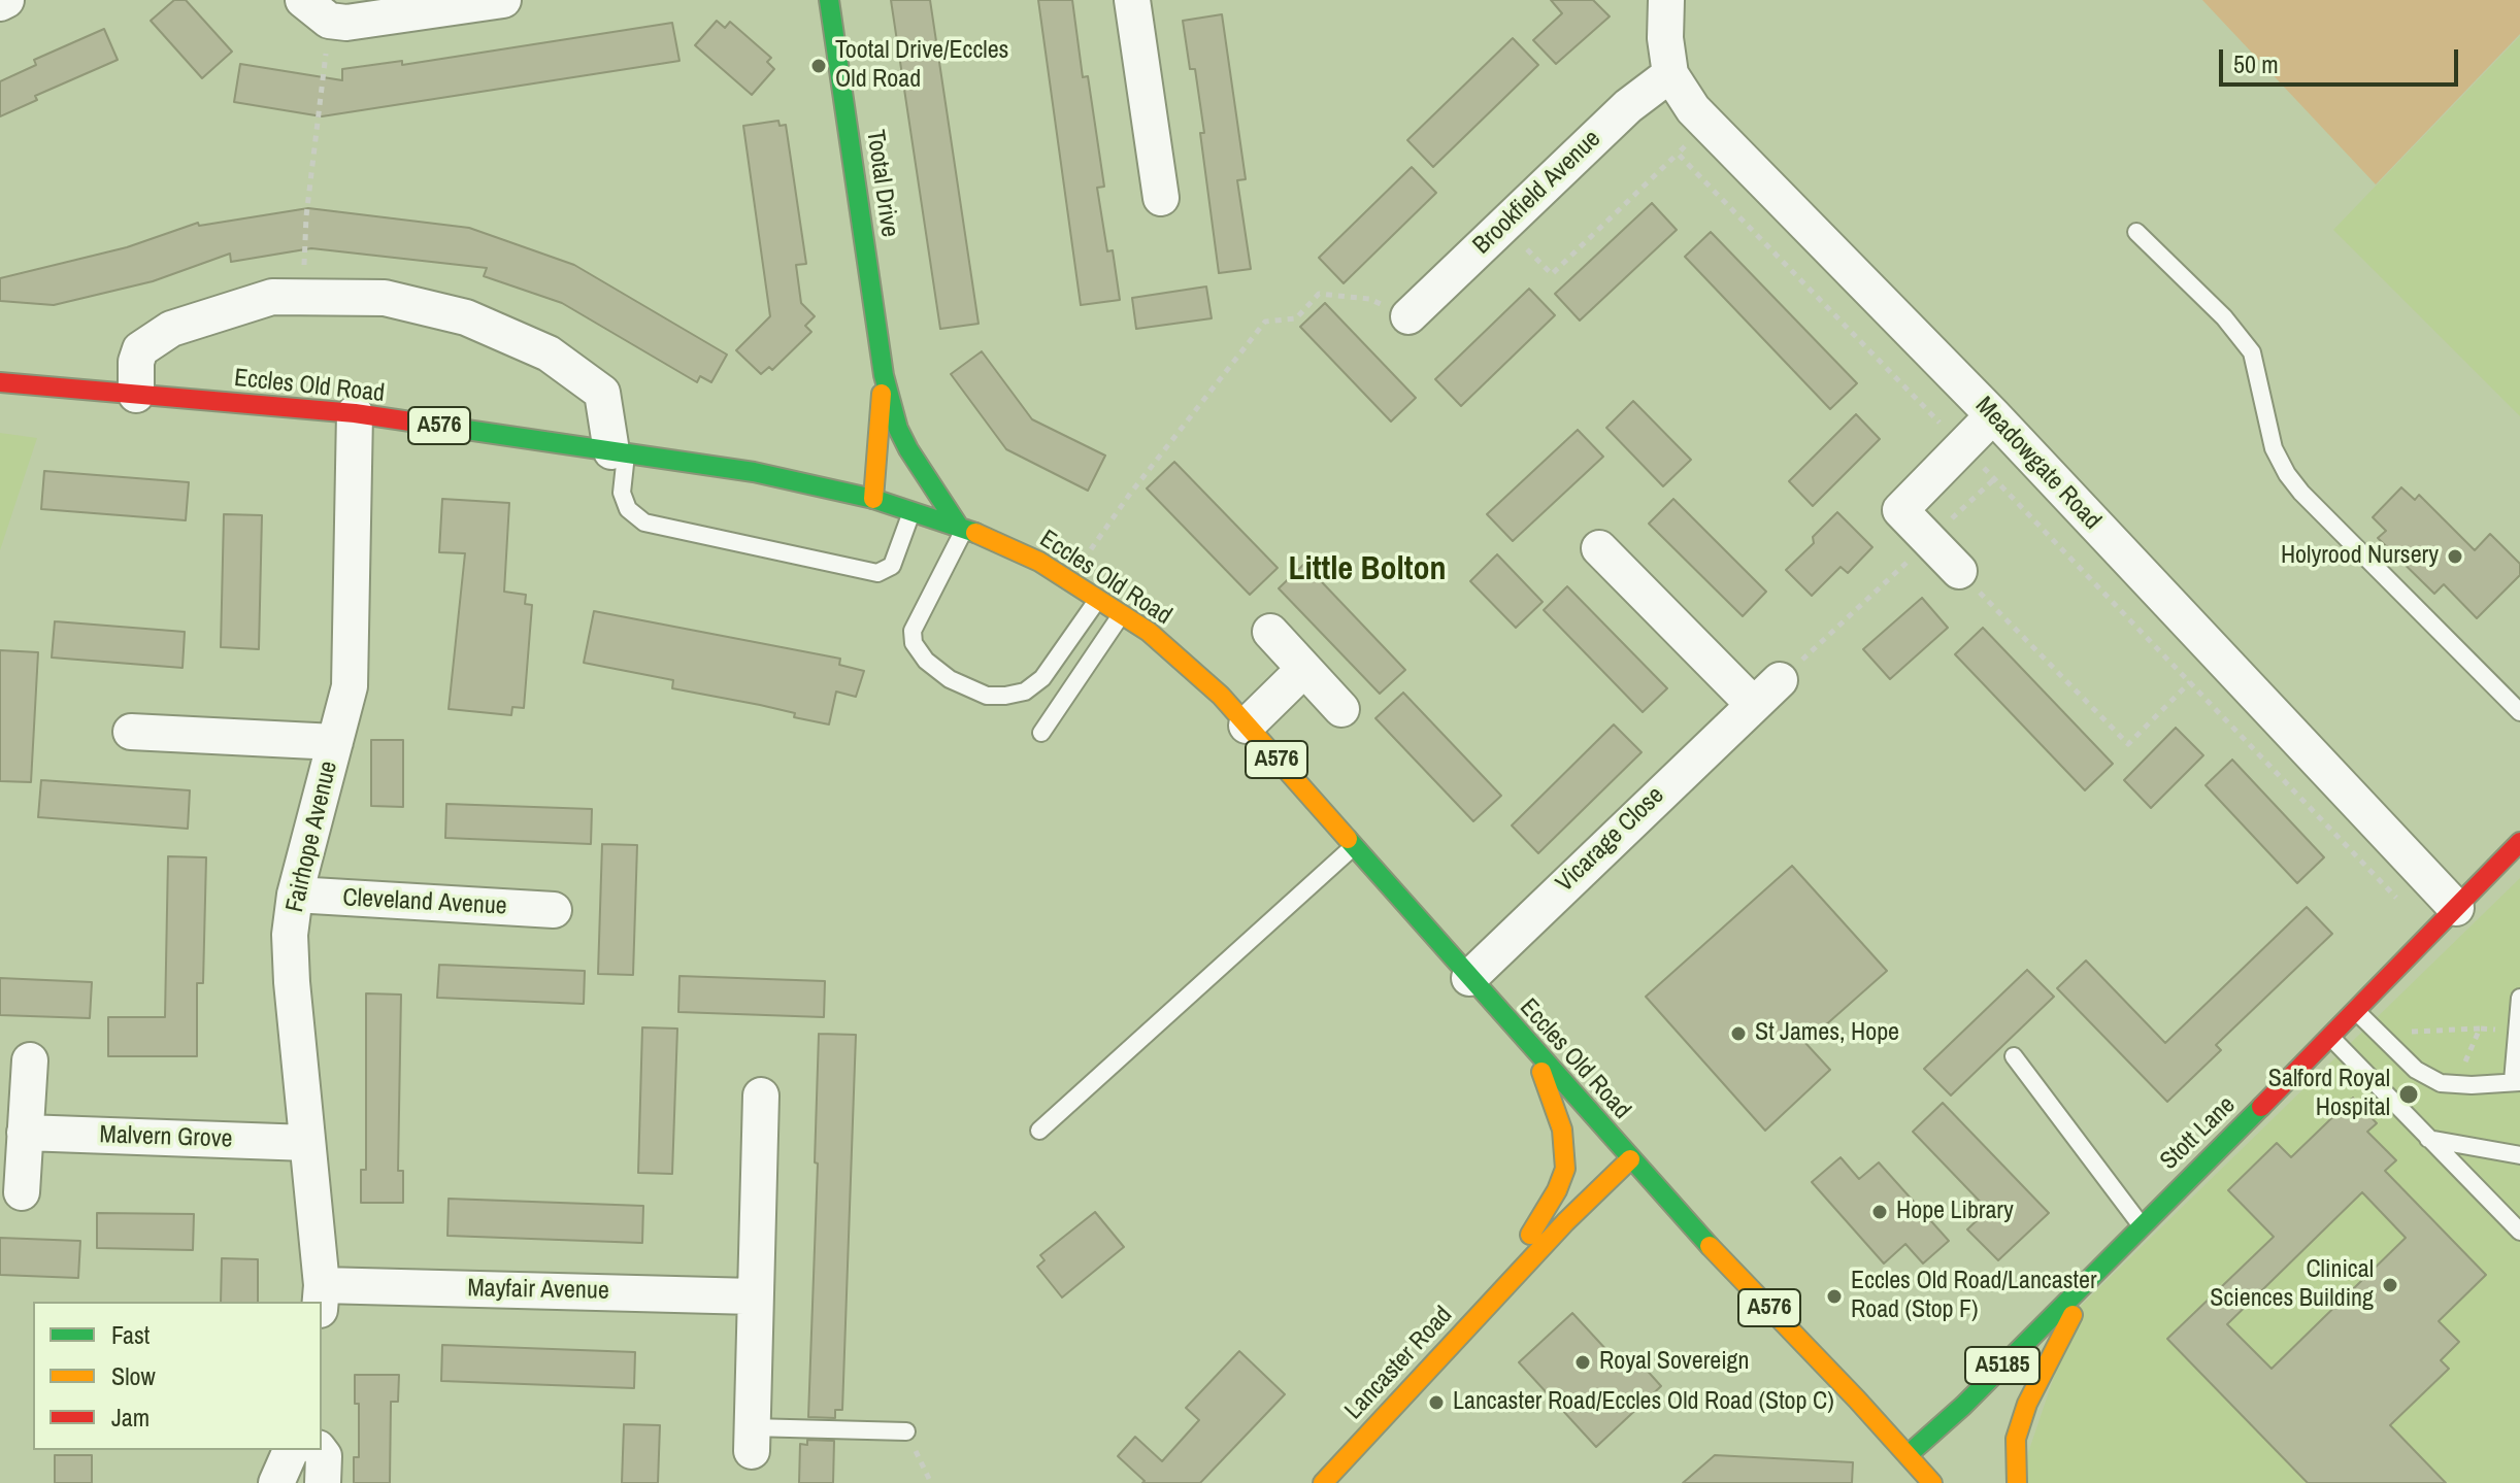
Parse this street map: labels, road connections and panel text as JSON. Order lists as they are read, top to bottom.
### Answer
{
  "streets": {
    "main road": [
      "Tootal Drive",
      "Eccles Old Road",
      "A576",
      "Stott Lane",
      "Lancaster Road",
      "A5185"
    ],
    "street": [
      "Brookfield Avenue",
      "Meadowgate Road",
      "Fairhope Avenue",
      "Vicarage Close",
      "Cleveland Avenue",
      "Malvern Grove",
      "Mayfair Avenue"
    ]
  },
  "crossings": [
    ["Tootal Drive", "Eccles Old Road"],
    ["Brookfield Avenue", "Meadowgate Road"],
    ["Eccles Old Road", "Fairhope Avenue"],
    ["Eccles Old Road", "Vicarage Close"],
    ["Eccles Old Road", "Stott Lane"],
    ["Eccles Old Road", "Lancaster Road"],
    ["Meadowgate Road", "Stott Lane"],
    ["Fairhope Avenue", "Cleveland Avenue"],
    ["Fairhope Avenue", "Malvern Grove"],
    ["Fairhope Avenue", "Mayfair Avenue"]
  ],
  "districts": ["Little Bolton"],
  "places": [
    "Tootal Drive/Eccles Old Road",
    "Holyrood Nursery",
    "St James, Hope",
    "Salford Royal Hospital",
    "Hope Library",
    "Clinical Sciences Building",
    "Eccles Old Road/Lancaster Road (Stop F)",
    "Royal Sovereign",
    "Lancaster Road/Eccles Old Road (Stop C)"
  ],
  "legend": ["Fast", "Slow", "Jam"],
  "scale_bar": "50 m"
}
